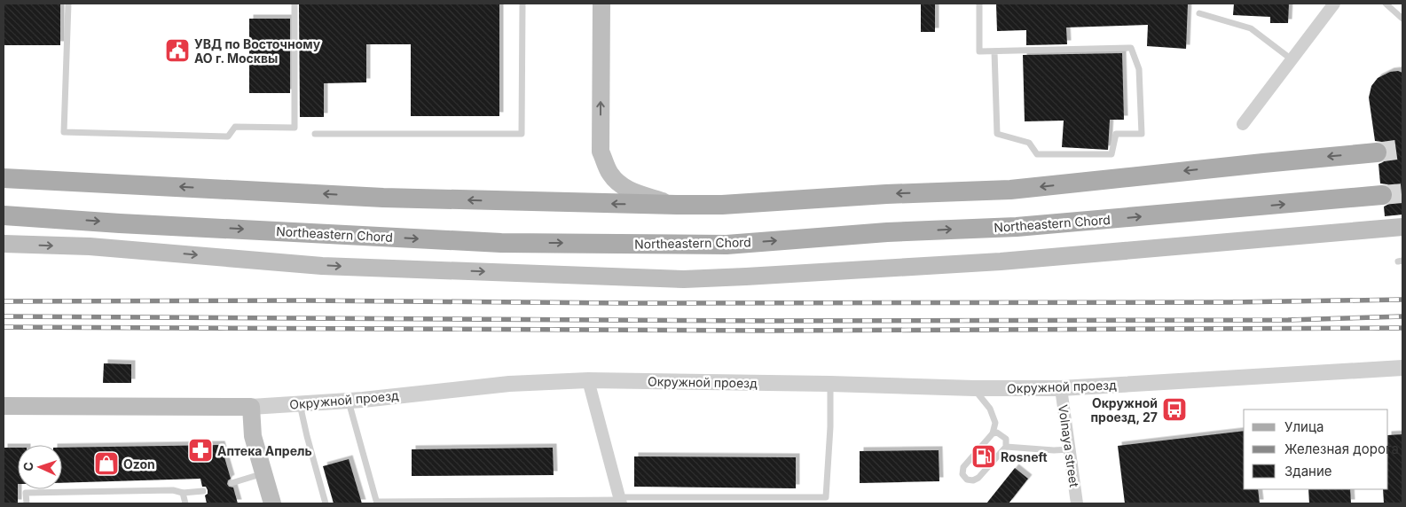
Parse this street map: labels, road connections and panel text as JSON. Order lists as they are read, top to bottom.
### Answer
{
  "streets": {
    "main road": ["Northeastern Chord", "Окружной проезд"],
    "street": ["Volnaya street"]
  },
  "crossings": [
    ["Окружной проезд", "Volnaya street"]
  ],
  "places": {
    "public building": ["УВД по Восточному АО г. Москвы"],
    "bus stop": ["Окружной проезд, 27"],
    "pharmacy": ["Аптека Апрель"],
    "fuel station": ["Rosneft"],
    "shop": ["Ozon"]
  },
  "legend": ["Улица", "Железная дорога", "Здание"],
  "north": "left"
}
